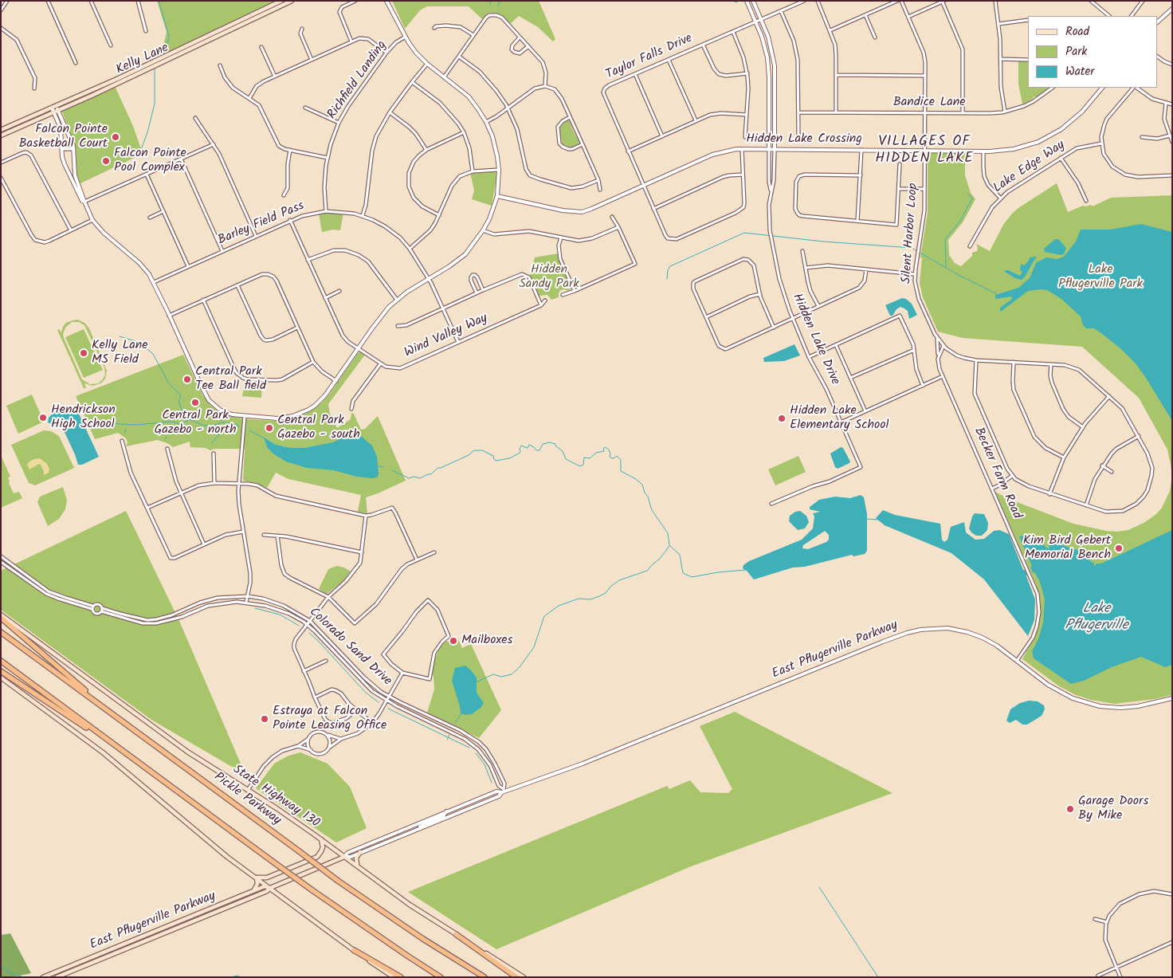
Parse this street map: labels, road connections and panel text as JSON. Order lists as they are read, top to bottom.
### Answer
{
  "streets": {
    "highway": ["Pickle Parkway"],
    "main road": ["Kelly Lane", "East Pflugerville Parkway", "State Highway 130"],
    "street": [
      "Taylor Falls Drive",
      "Richfield Landing",
      "Bandice Lane",
      "Hidden Lake Crossing",
      "Lake Edge Way",
      "Barley Field Pass",
      "Silent Harbor Loop",
      "Wind Valley Way",
      "Hidden Lake Drive",
      "Becker Farm Road",
      "Colorado Sand Drive"
    ]
  },
  "crossings": [
    ["Taylor Falls Drive", "Hidden Lake Crossing"],
    ["Taylor Falls Drive", "Hidden Lake Drive"],
    ["Richfield Landing", "Barley Field Pass"],
    ["Bandice Lane", "Silent Harbor Loop"],
    ["Hidden Lake Crossing", "Silent Harbor Loop"],
    ["Hidden Lake Crossing", "Hidden Lake Drive"],
    ["Barley Field Pass", "Wind Valley Way"],
    ["Silent Harbor Loop", "Becker Farm Road"],
    ["Becker Farm Road", "East Pflugerville Parkway"],
    ["Colorado Sand Drive", "East Pflugerville Parkway"],
    ["East Pflugerville Parkway", "State Highway 130"]
  ],
  "districts": ["VILLAGES OF HIDDEN LAKE"],
  "water": ["Lake Pflugerville"],
  "parks": ["Hidden Sandy Park", "Lake Pflugerville Park"],
  "places": [
    "Falcon Pointe Basketball Court",
    "Falcon Pointe Pool Complex",
    "Kelly Lane MS Field",
    "Central Park Tee Ball field",
    "Central Park Gazebo - north",
    "Hendrickson High School",
    "Hidden Lake Elementary School",
    "Central Park Gazebo - south",
    "Kim Bird Gebert Memorial Bench",
    "Mailboxes",
    "Estraya at Falcon Pointe Leasing Office",
    "Garage Doors By Mike"
  ],
  "legend": ["Road", "Park", "Water"]
}
